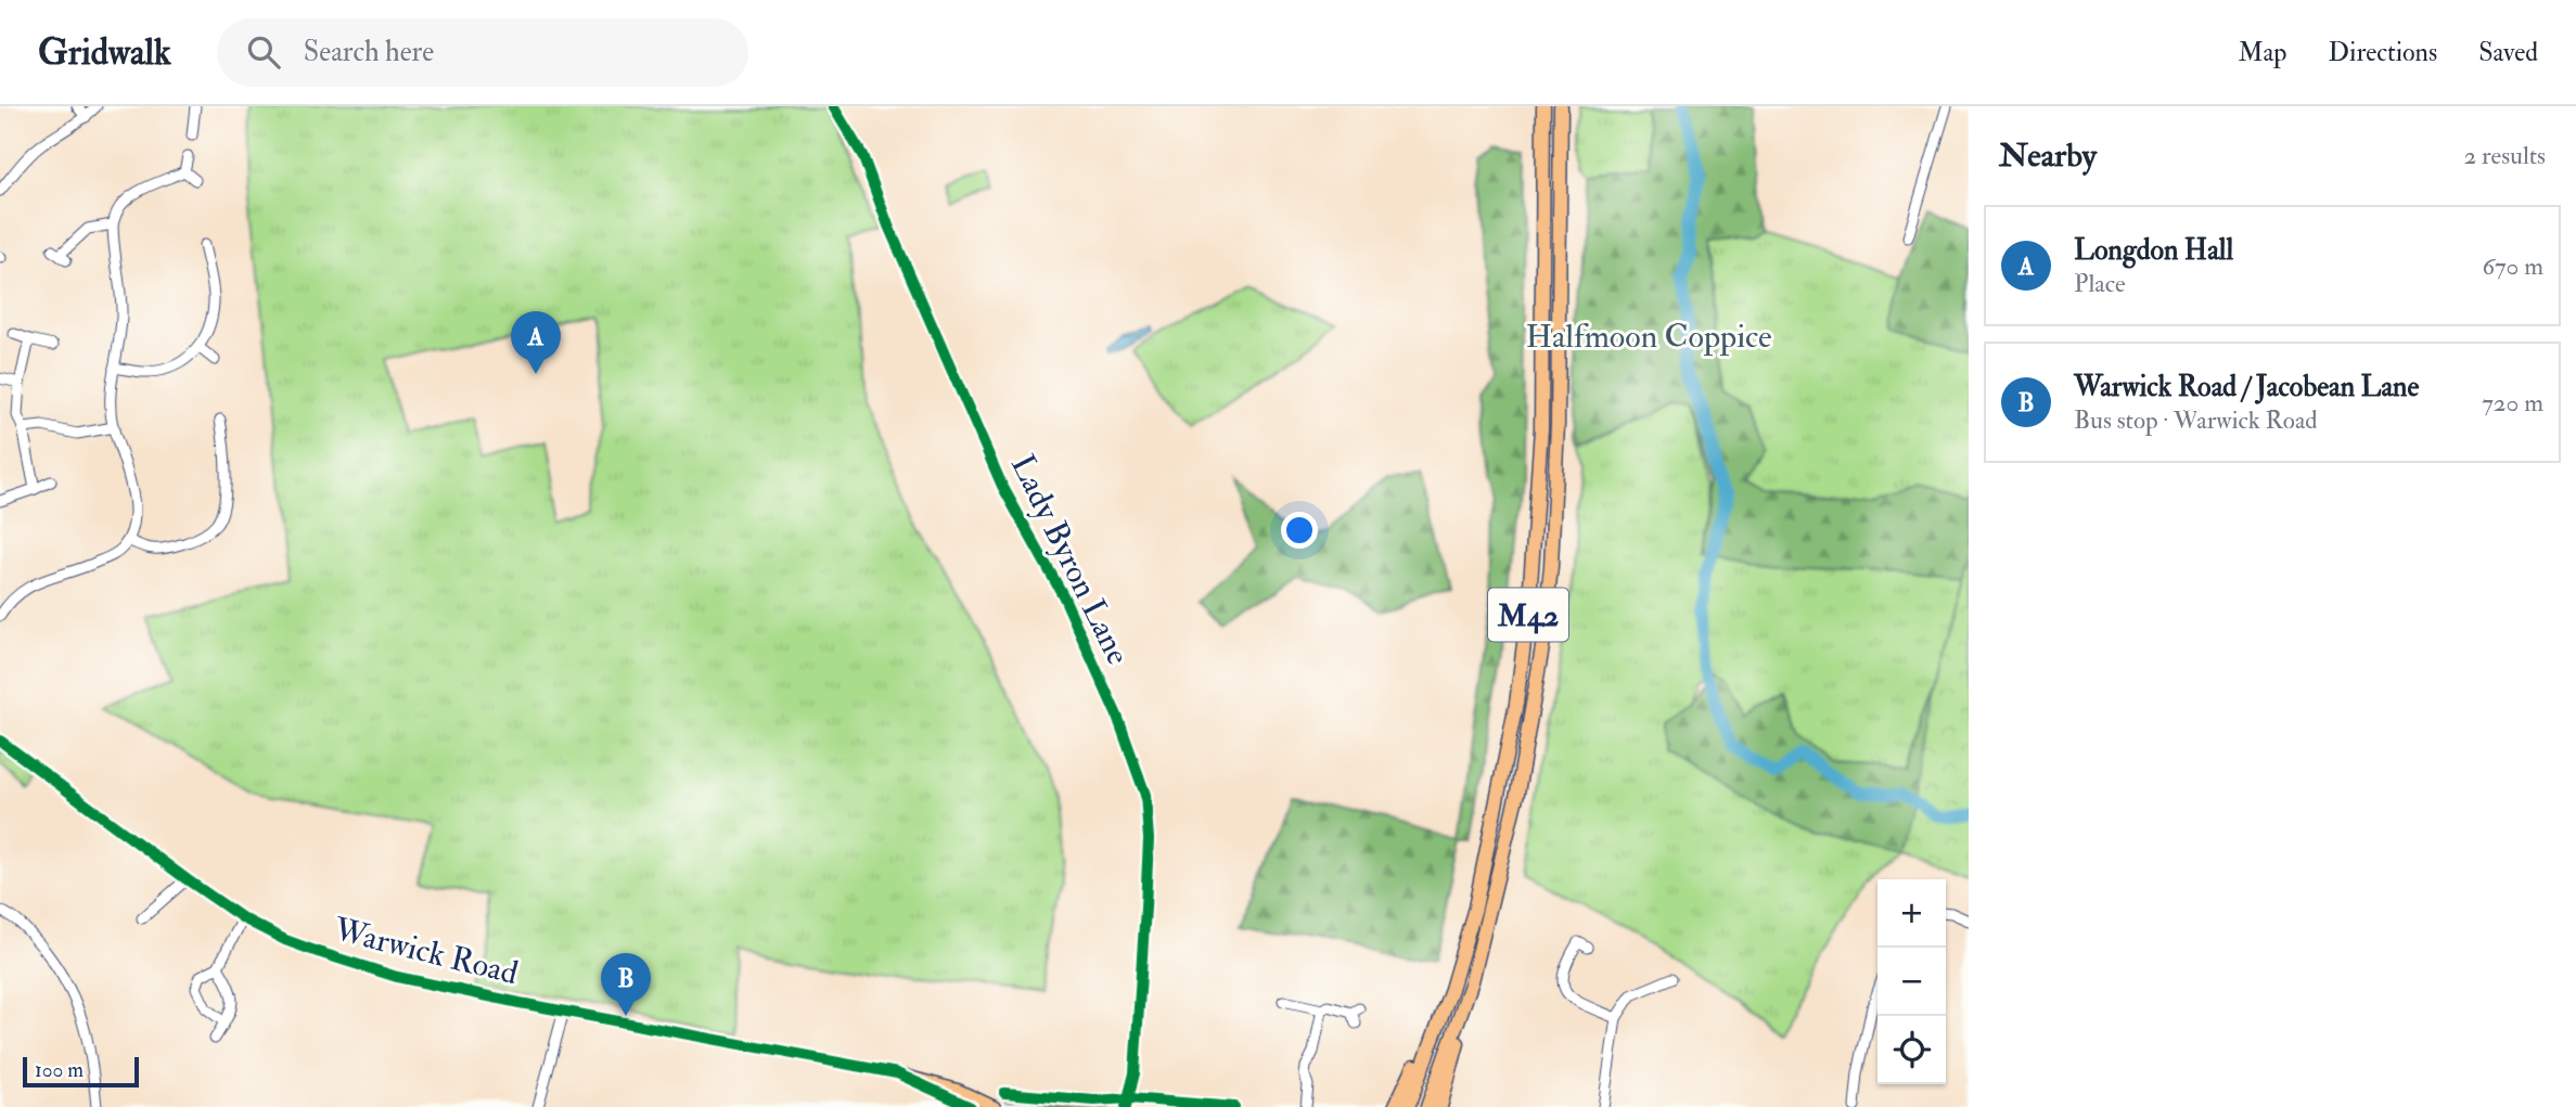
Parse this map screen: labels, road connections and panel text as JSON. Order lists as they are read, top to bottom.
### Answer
{
  "streets": {
    "highway": ["M42"],
    "main road": ["Warwick Road"],
    "street": ["Lady Byron Lane"]
  },
  "parks": ["Halfmoon Coppice"],
  "scale_bar": "100 m",
  "page": {
    "header": "Gridwalk",
    "search": "Search here",
    "nav": ["Map", "Directions", "Saved"],
    "heading": ["Nearby", "2 results"],
    "list": [
      {
        "mark": "A",
        "name": "Longdon Hall",
        "note": "Place",
        "value": "670 m"
      },
      {
        "mark": "B",
        "name": "Warwick Road / Jacobean Lane",
        "note": "Bus stop · Warwick Road",
        "value": "720 m"
      }
    ],
    "pins": ["A", "B"],
    "map_buttons": ["+", "−"],
    "scale": "100 m"
  }
}
